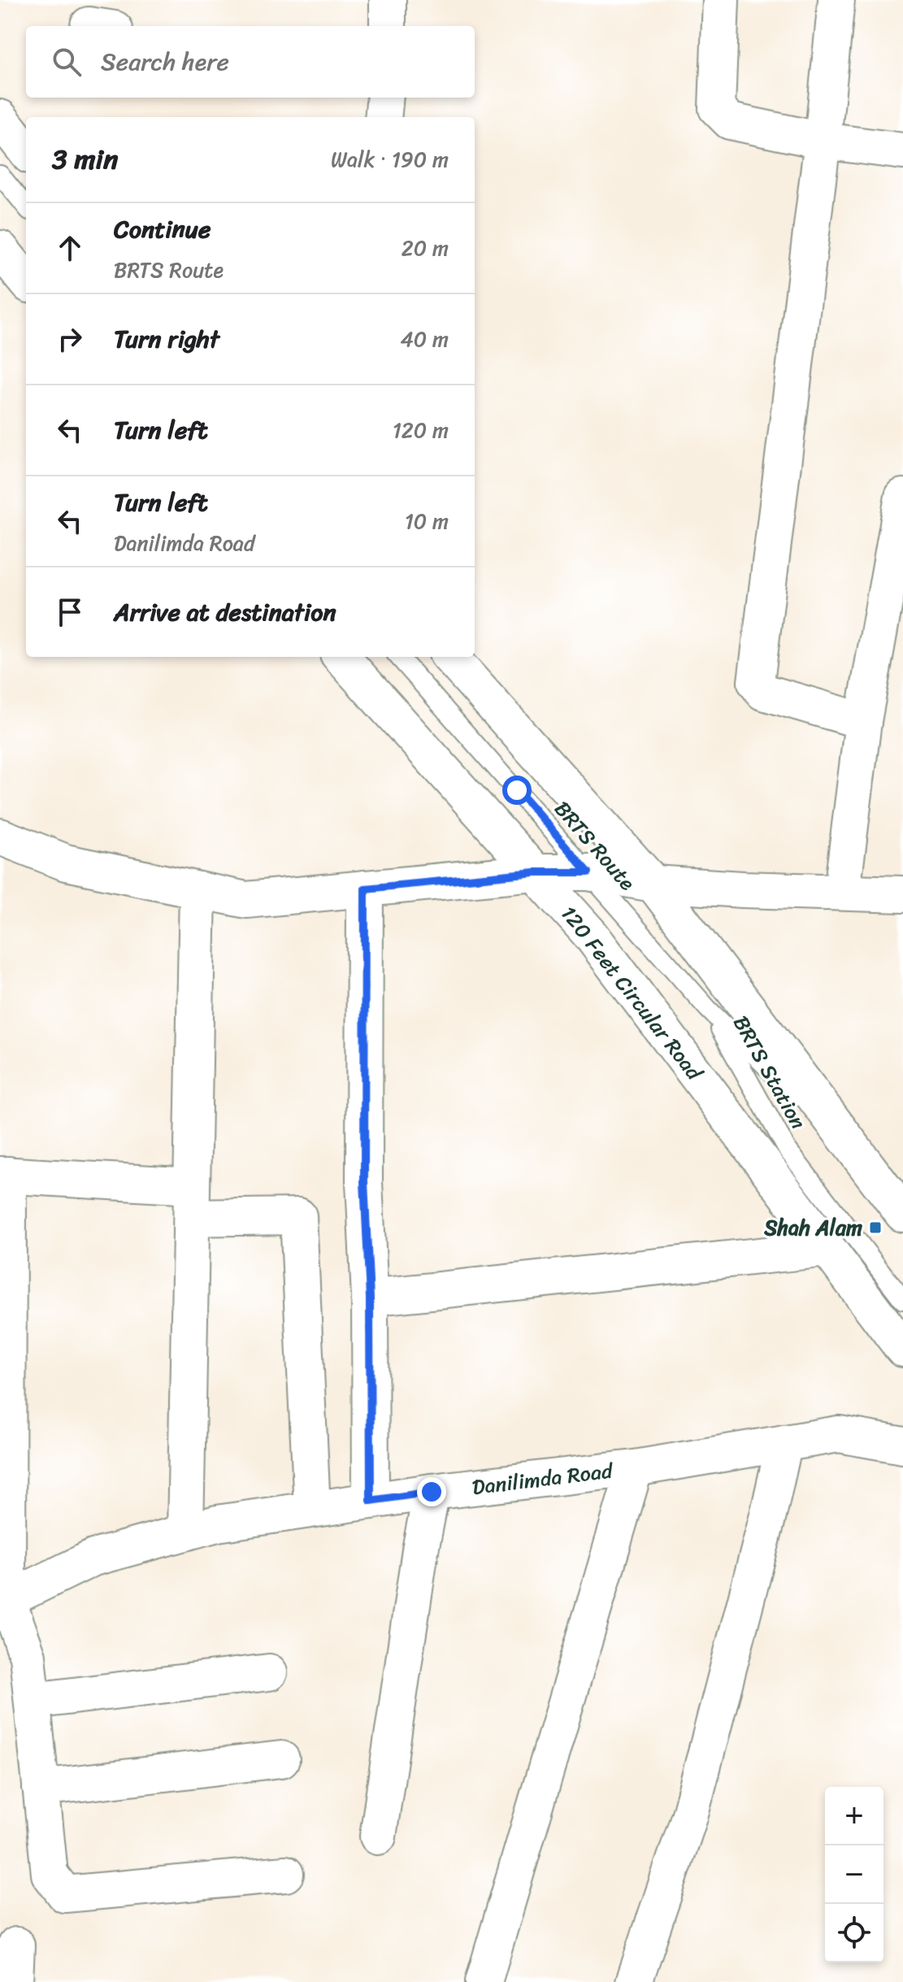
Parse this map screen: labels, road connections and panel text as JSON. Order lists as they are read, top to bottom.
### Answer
{
  "streets": {
    "street": ["120 Feet Circular Road", "Danilimda Road"],
    "lane": ["BRTS Route", "BRTS Station"]
  },
  "crossings": [
    ["BRTS Route", "BRTS Station"]
  ],
  "places": {
    "transit": ["Shah Alam"]
  },
  "page": {
    "search": "Search here",
    "heading": ["3 min", "Walk · 190 m"],
    "list": [
      ["Continue", "BRTS Route", "20 m"],
      ["Turn right", "40 m"],
      ["Turn left", "120 m"],
      ["Turn left", "Danilimda Road", "10 m"],
      "Arrive at destination"
    ],
    "map_buttons": ["+", "−"]
  }
}
